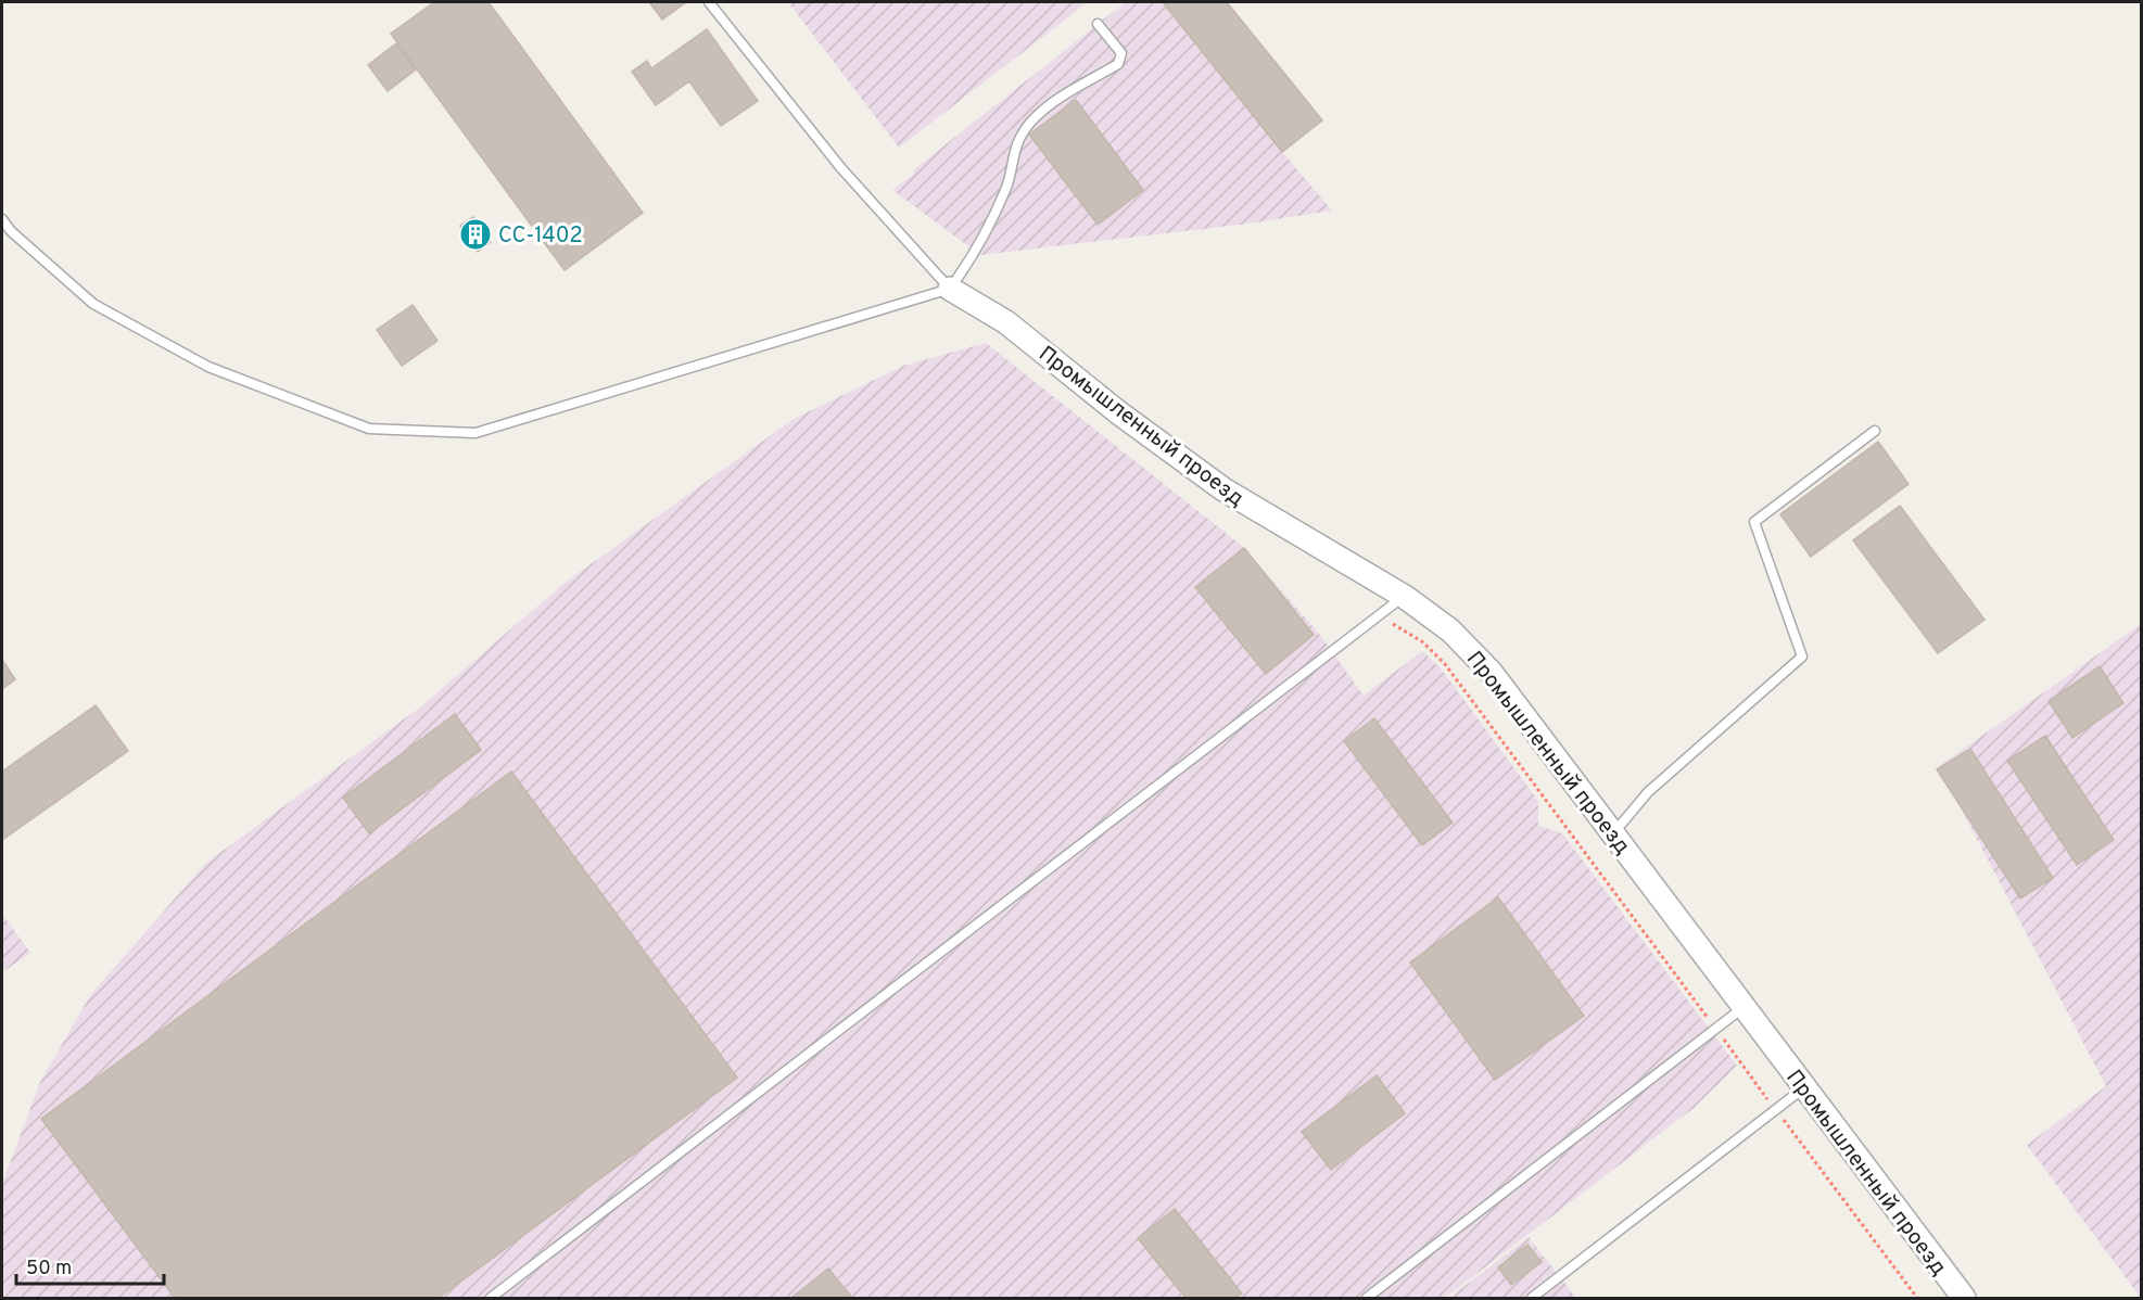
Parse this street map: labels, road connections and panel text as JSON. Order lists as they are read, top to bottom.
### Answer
{
  "streets": {
    "street": ["Промышленный проезд"]
  },
  "places": {
    "building": ["СС-1402"]
  },
  "scale_bar": "50 m"
}
